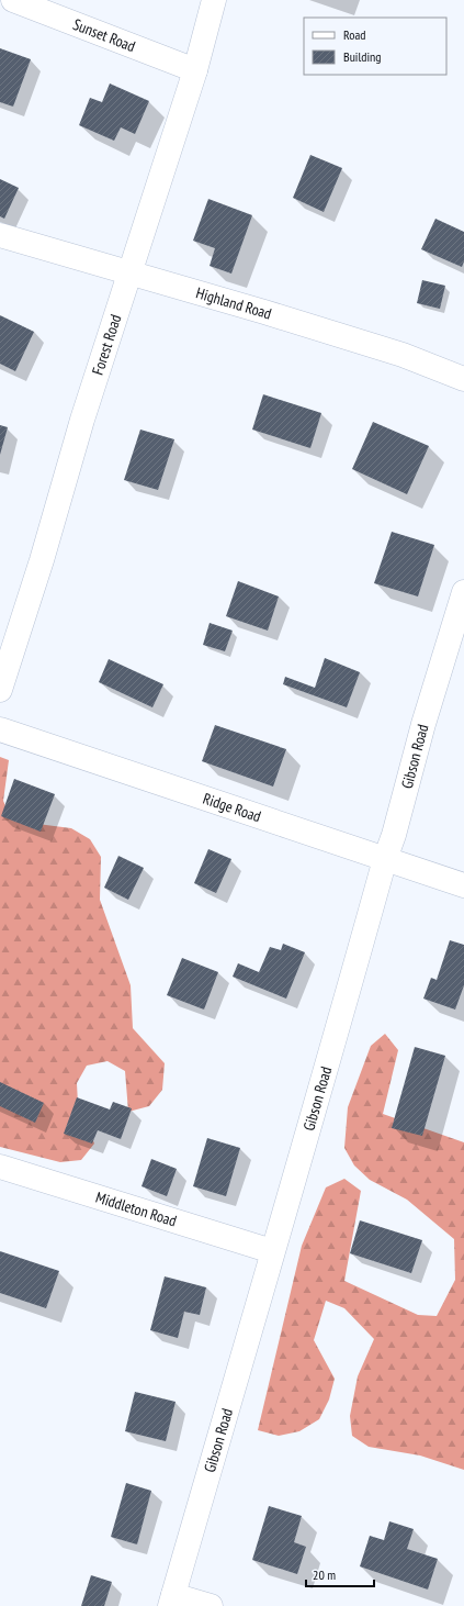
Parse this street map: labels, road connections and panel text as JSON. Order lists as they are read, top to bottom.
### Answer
{
  "streets": {
    "street": [
      "Sunset Road",
      "Highland Road",
      "Forest Road",
      "Gibson Road",
      "Ridge Road",
      "Middleton Road"
    ]
  },
  "crossings": [
    ["Sunset Road", "Forest Road"],
    ["Highland Road", "Forest Road"],
    ["Gibson Road", "Ridge Road"],
    ["Gibson Road", "Middleton Road"]
  ],
  "legend": ["Road", "Building"],
  "scale_bar": "20 m"
}
